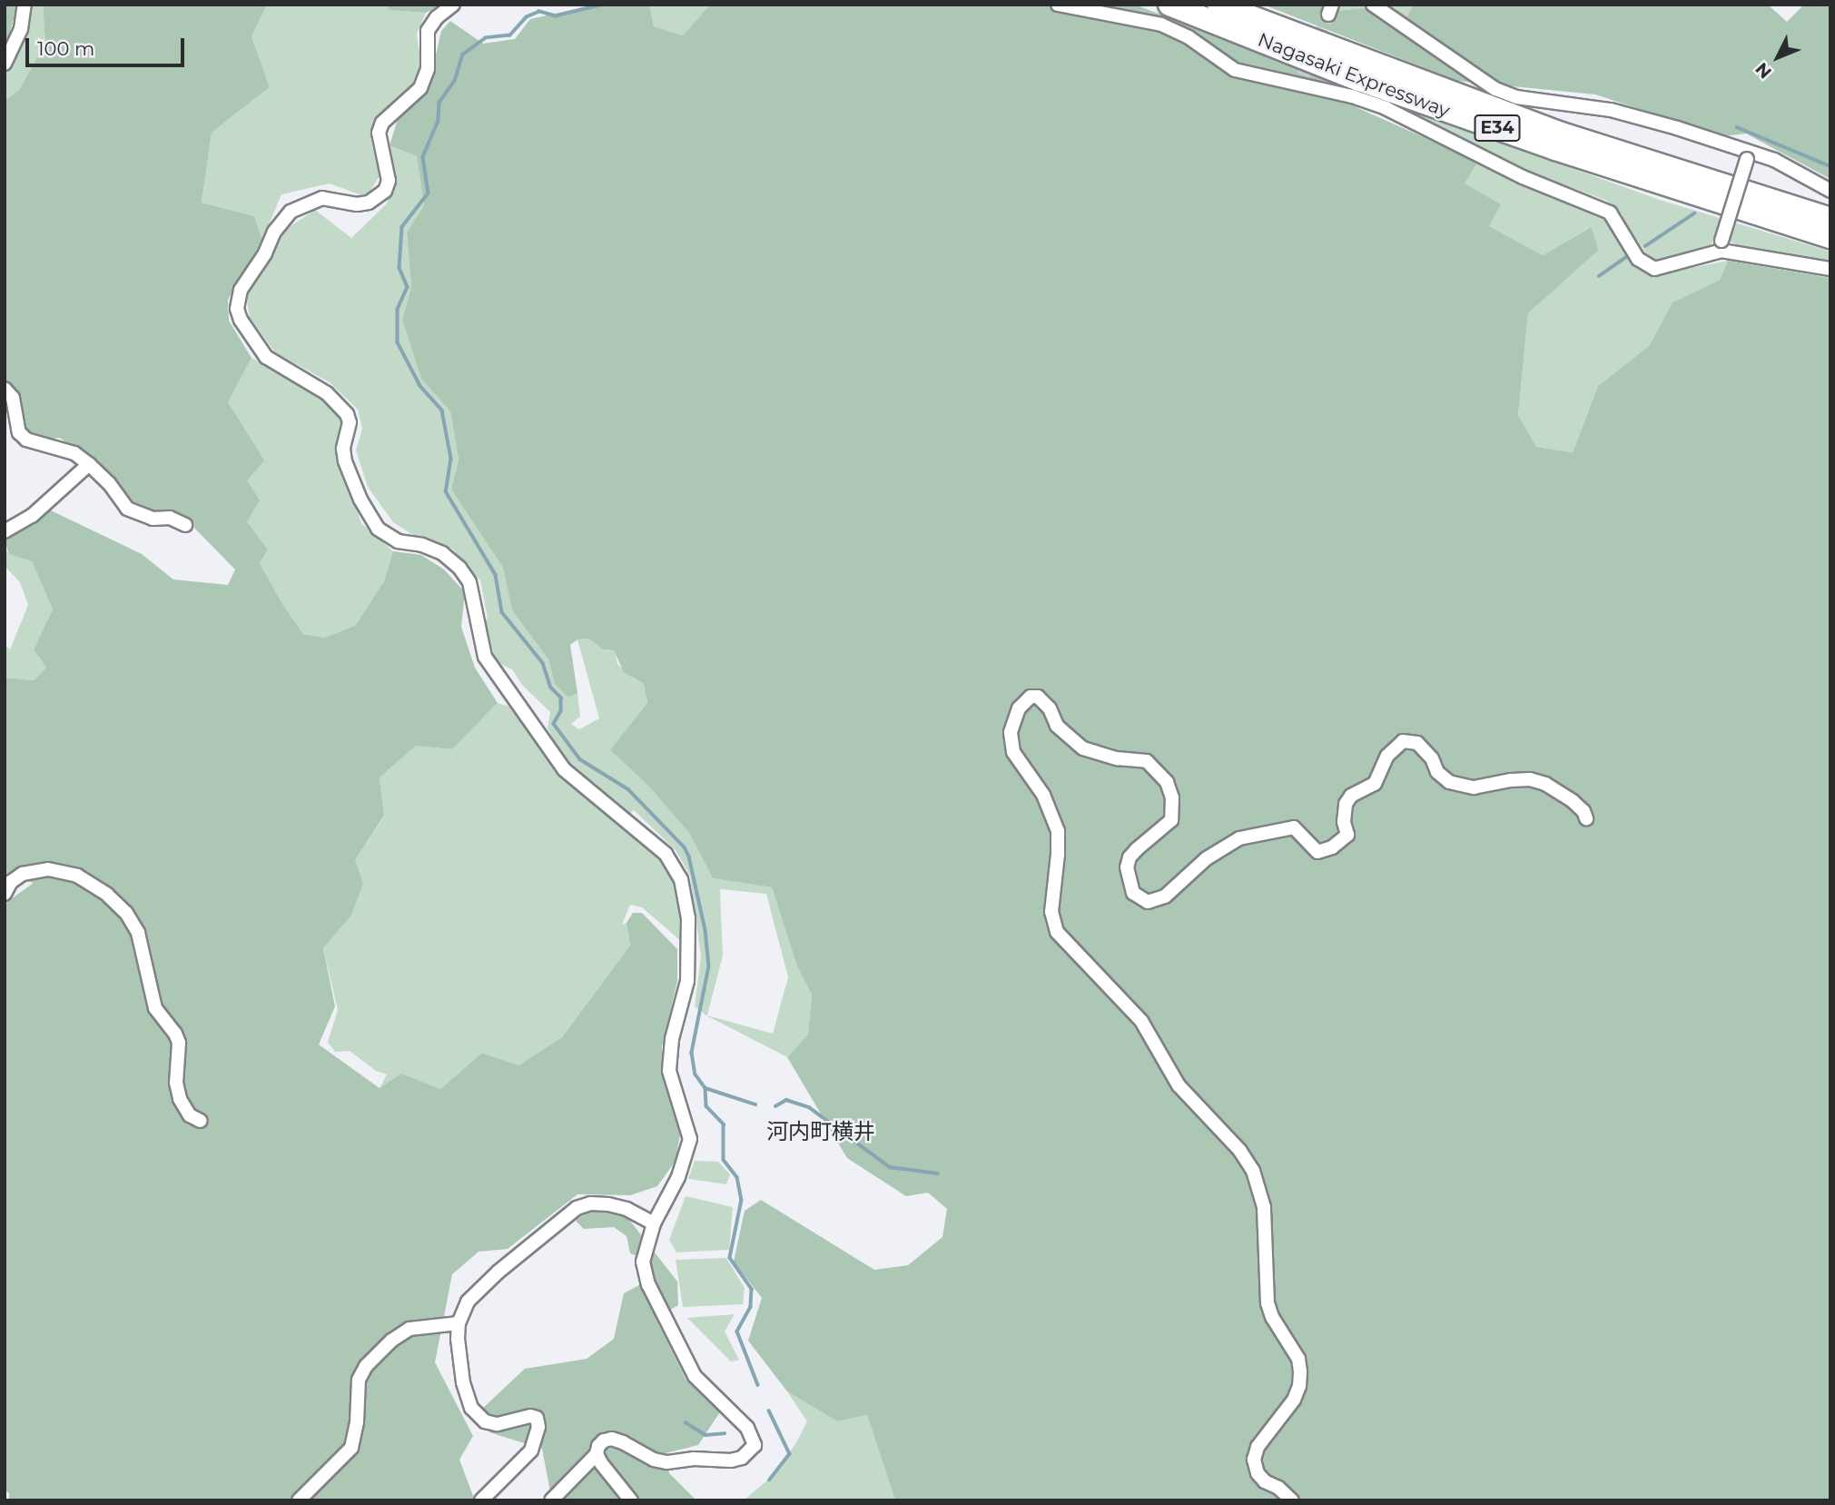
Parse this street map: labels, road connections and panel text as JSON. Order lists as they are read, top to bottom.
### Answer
{
  "streets": {
    "highway": ["Nagasaki Expressway", "E34"]
  },
  "districts": ["河内町横井"],
  "scale_bar": "100 m",
  "north": "bottom left"
}
